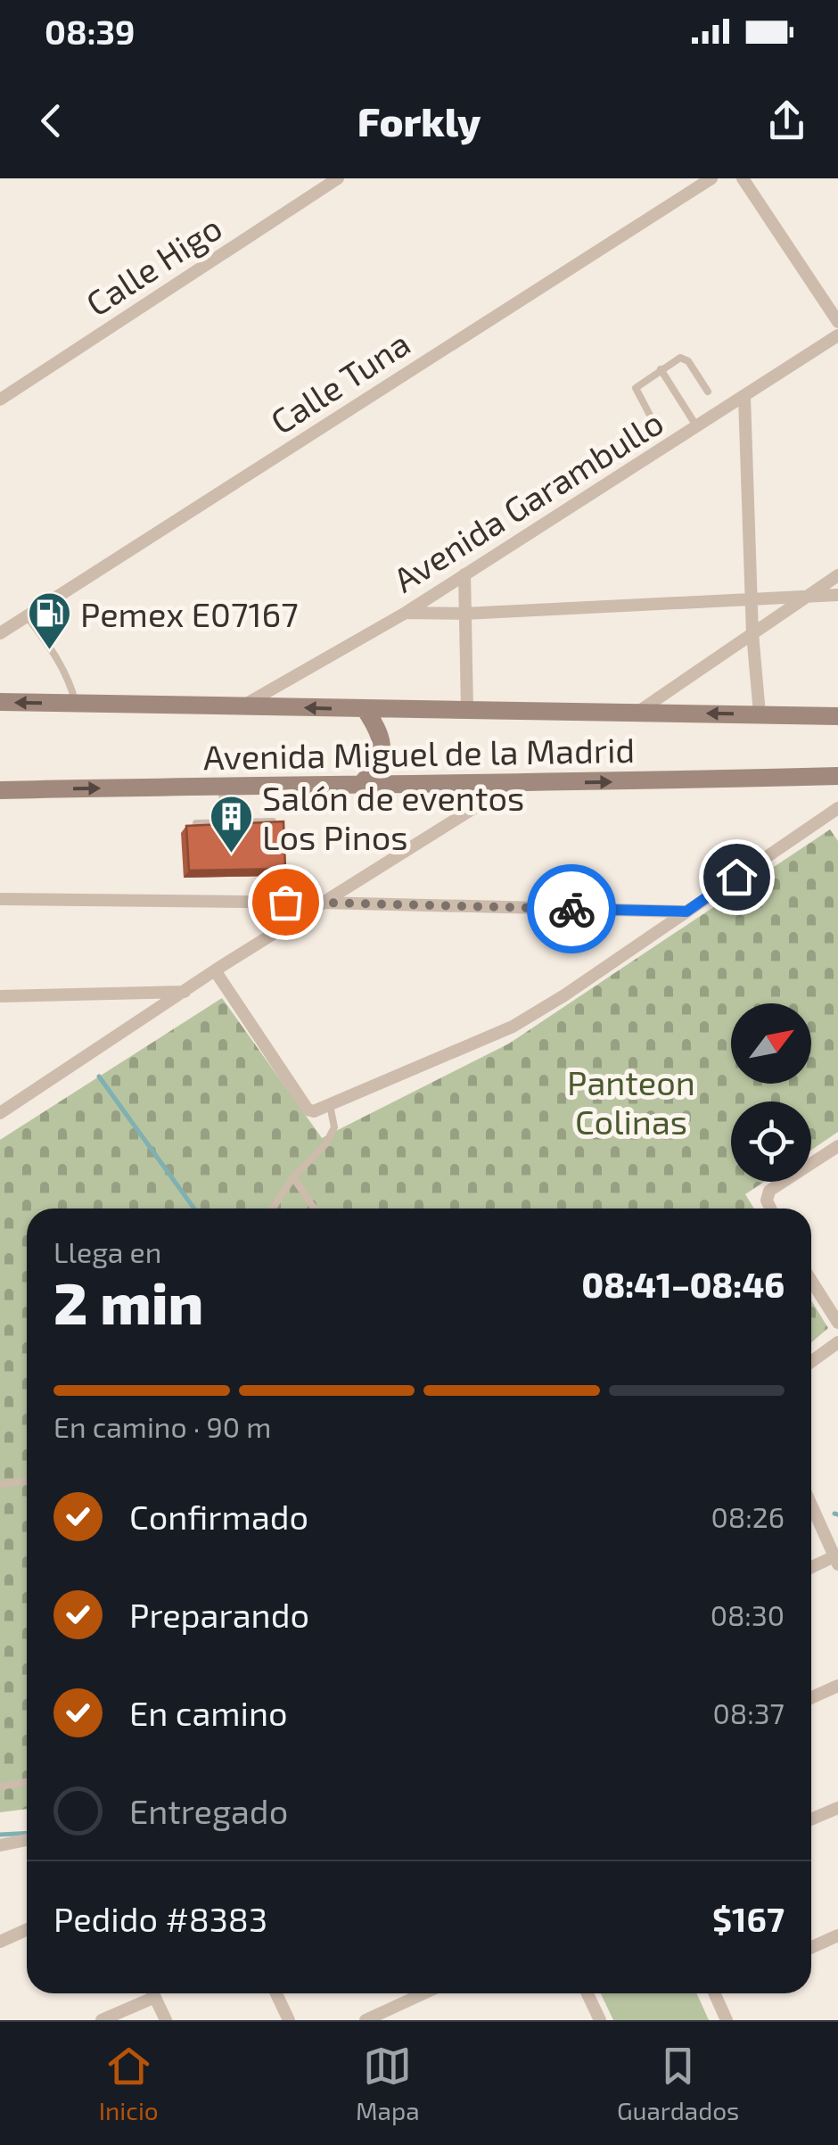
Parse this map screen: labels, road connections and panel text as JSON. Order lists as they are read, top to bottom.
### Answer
{
  "streets": {
    "main road": ["Avenida Miguel de la Madrid"],
    "street": ["Calle Higo", "Calle Tuna", "Avenida Garambullo"]
  },
  "crossings": [
    ["Avenida Garambullo", "Avenida Miguel de la Madrid"]
  ],
  "parks": ["Panteon Colinas"],
  "places": {
    "fuel station": ["Pemex E07167"],
    "building": ["Salón de eventos Los Pinos"]
  },
  "north": "top right",
  "page": {
    "status": "08:39",
    "header": "Forkly",
    "heading": ["2 min", "Llega en", "08:41–08:46"],
    "panel": ["Pedido #8383", "$167"],
    "bar": "En camino · 90 m",
    "list": [
      ["Confirmado", "08:26"],
      ["Preparando", "08:30"],
      ["En camino", "08:37"],
      "Entregado"
    ],
    "tabs": ["Inicio", "Mapa", "Guardados"]
  }
}
